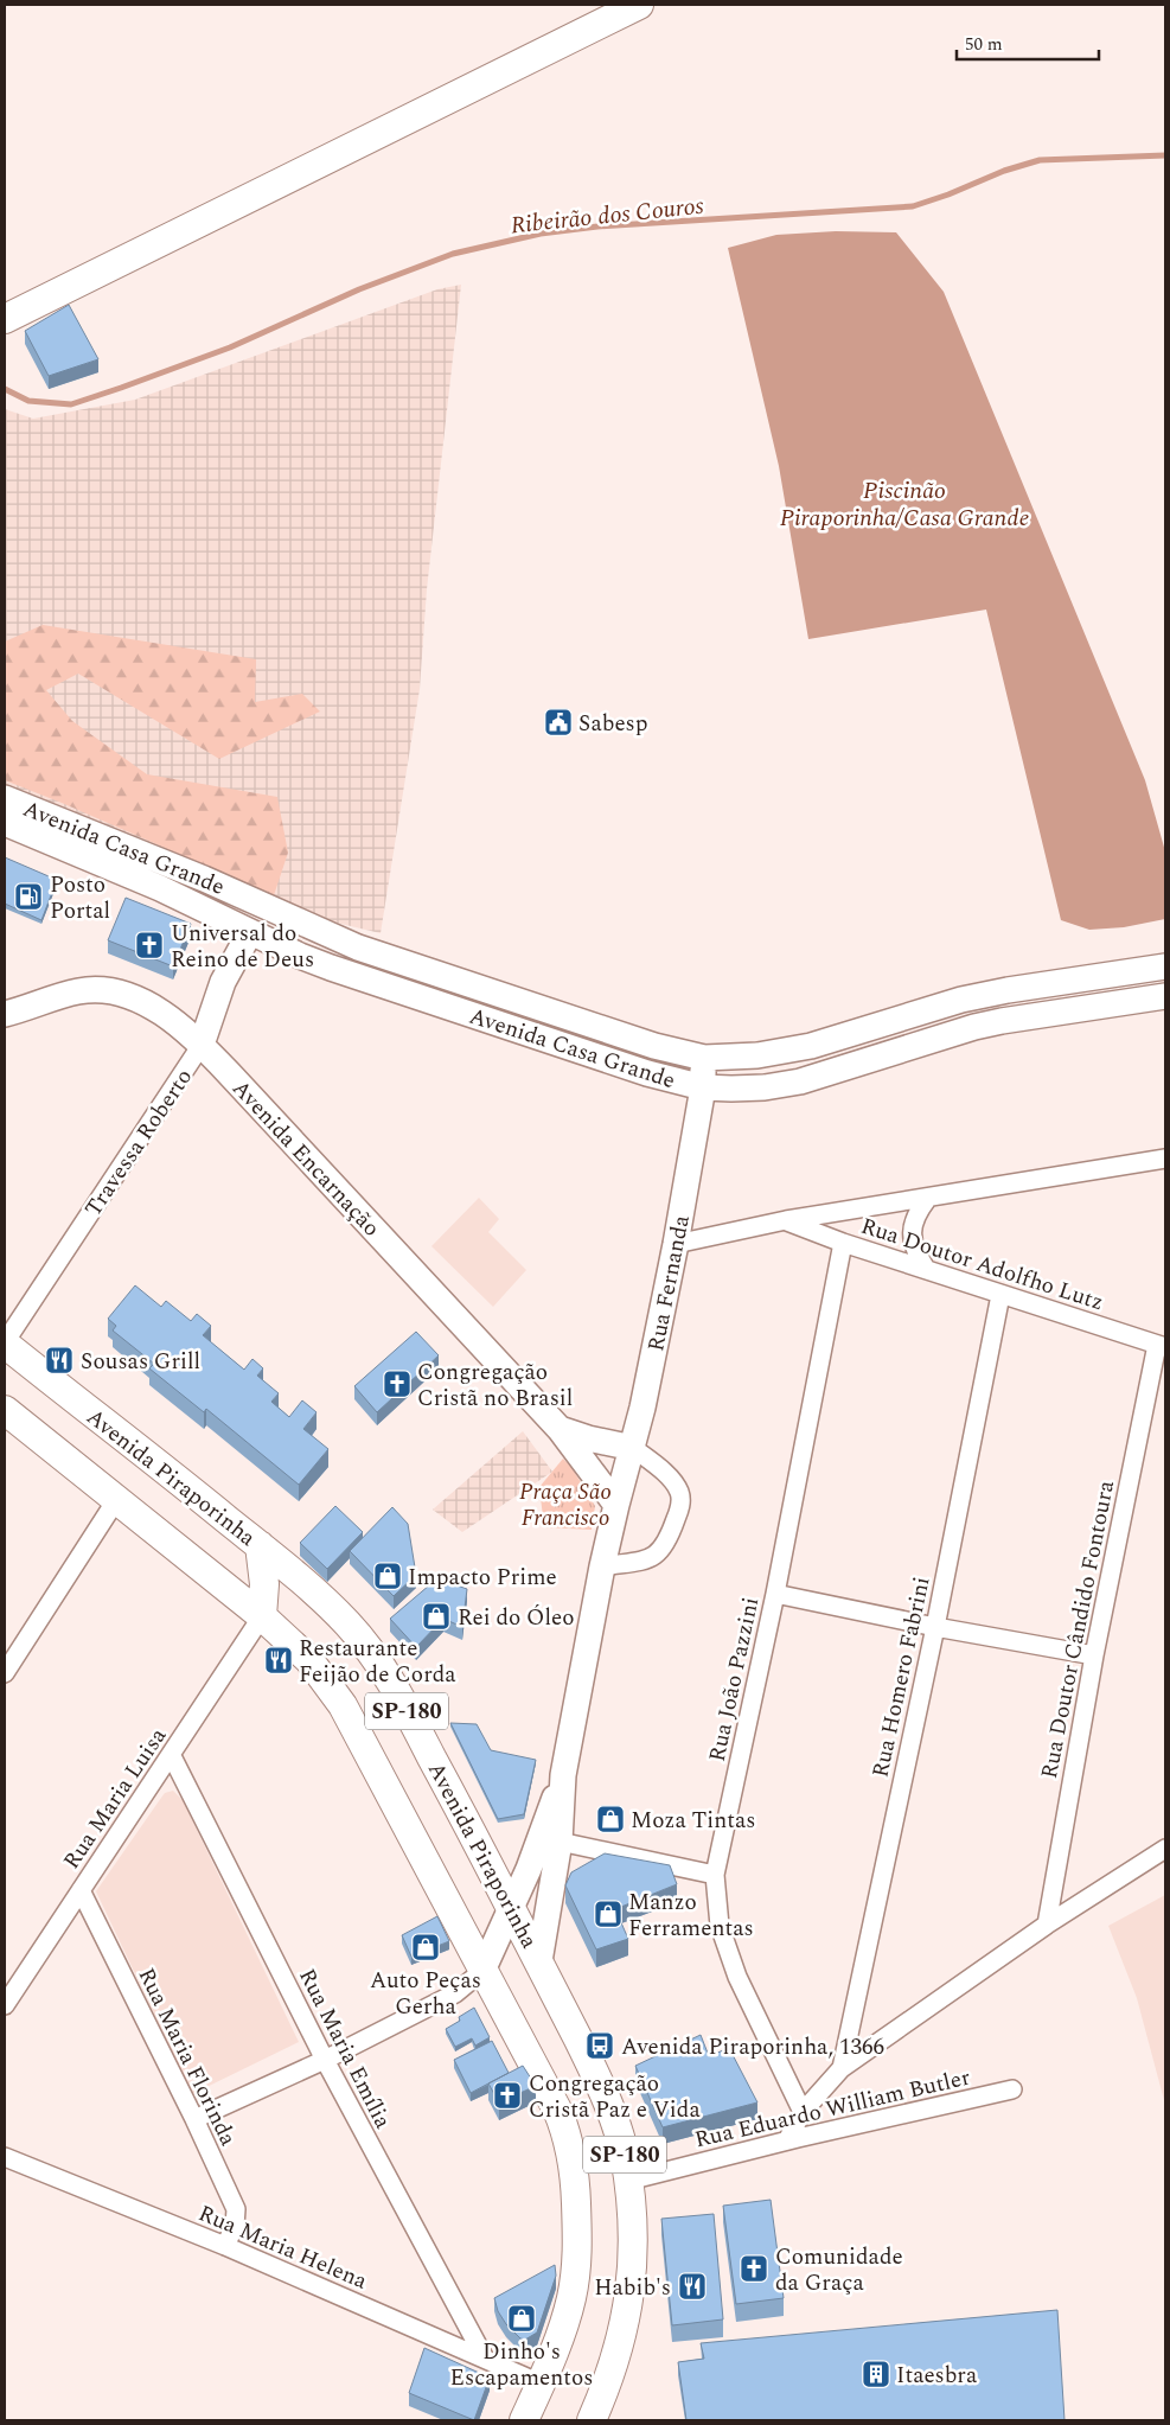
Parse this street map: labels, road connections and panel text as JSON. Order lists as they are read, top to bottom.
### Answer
{
  "streets": {
    "main road": [
      "Avenida Casa Grande",
      "Travessa Roberto",
      "Avenida Encarnação",
      "Rua Fernanda",
      "Avenida Piraporinha",
      "SP-180"
    ],
    "street": [
      "Rua Doutor Adolfho Lutz",
      "Rua Doutor Cândido Fontoura",
      "Rua Homero Fabrini",
      "Rua João Pazzini",
      "Rua Maria Luisa",
      "Rua Maria Emília",
      "Rua Maria Florinda",
      "Rua Eduardo William Butler",
      "Rua Maria Helena"
    ]
  },
  "crossings": [
    ["Avenida Casa Grande", "Travessa Roberto"],
    ["Avenida Casa Grande", "Rua Fernanda"],
    ["Travessa Roberto", "Avenida Encarnação"],
    ["Travessa Roberto", "Avenida Piraporinha"],
    ["Avenida Encarnação", "Rua Fernanda"],
    ["Rua Doutor Adolfho Lutz", "Rua Doutor Cândido Fontoura"],
    ["Rua Doutor Adolfho Lutz", "Rua Homero Fabrini"],
    ["Rua Doutor Adolfho Lutz", "Rua João Pazzini"],
    ["Avenida Piraporinha", "Rua Eduardo William Butler"],
    ["SP-180", "Rua Maria Luisa"],
    ["SP-180", "Rua Maria Helena"],
    ["Rua Maria Luisa", "Rua Maria Emília"],
    ["Rua Maria Luisa", "Rua Maria Florinda"],
    ["Rua Maria Emília", "Rua Maria Helena"],
    ["Rua Maria Florinda", "Rua Maria Helena"]
  ],
  "water": ["Ribeirão dos Couros", "Piscinão Piraporinha/Casa Grande"],
  "parks": ["Praça São Francisco"],
  "places": {
    "public building": ["Sabesp"],
    "fuel station": ["Posto Portal"],
    "church": [
      "Universal do Reino de Deus",
      "Congregação Cristã no Brasil",
      "Congregação Cristã Paz e Vida",
      "Comunidade da Graça"
    ],
    "restaurant": ["Sousas Grill", "Restaurante Feijão de Corda", "Habib's"],
    "shop": [
      "Impacto Prime",
      "Rei do Óleo",
      "Moza Tintas",
      "Manzo Ferramentas",
      "Auto Peças Gerha",
      "Dinho's Escapamentos"
    ],
    "bus stop": ["Avenida Piraporinha, 1366"],
    "building": ["Itaesbra"]
  },
  "scale_bar": "50 m"
}
